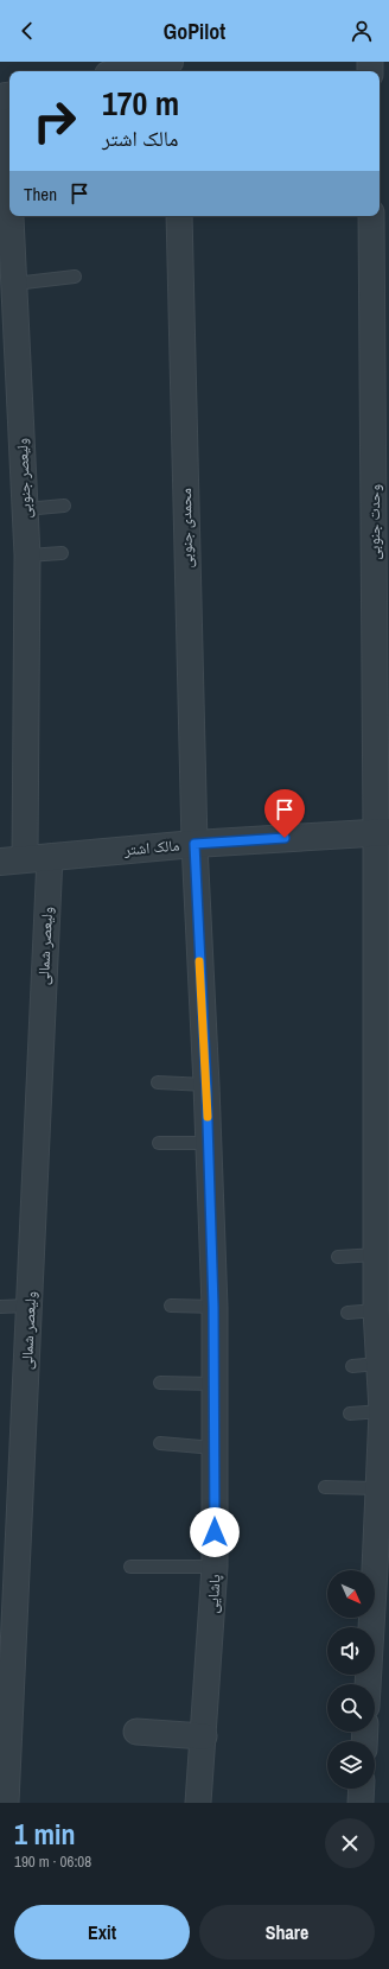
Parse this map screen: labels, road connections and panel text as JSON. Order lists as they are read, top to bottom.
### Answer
{
  "streets": {
    "street": [
      "ولیعصر جنوبی",
      "وحدت جنوبی",
      "محمدی جنوبی",
      "مالک اشتر",
      "ولیعصر شمالی",
      "پاشایی"
    ]
  },
  "crossings": [
    ["ولیعصر جنوبی", "مالک اشتر"],
    ["ولیعصر جنوبی", "ولیعصر شمالی"],
    ["وحدت جنوبی", "مالک اشتر"],
    ["محمدی جنوبی", "مالک اشتر"],
    ["محمدی جنوبی", "پاشایی"],
    ["مالک اشتر", "ولیعصر شمالی"],
    ["مالک اشتر", "پاشایی"]
  ],
  "north": "bottom right",
  "page": {
    "header": "GoPilot",
    "turn": ["170 m", "مالک اشتر"],
    "then": "Then",
    "heading": ["1 min", "190 m · 06:08"],
    "buttons": ["Exit", "Share"]
  }
}
